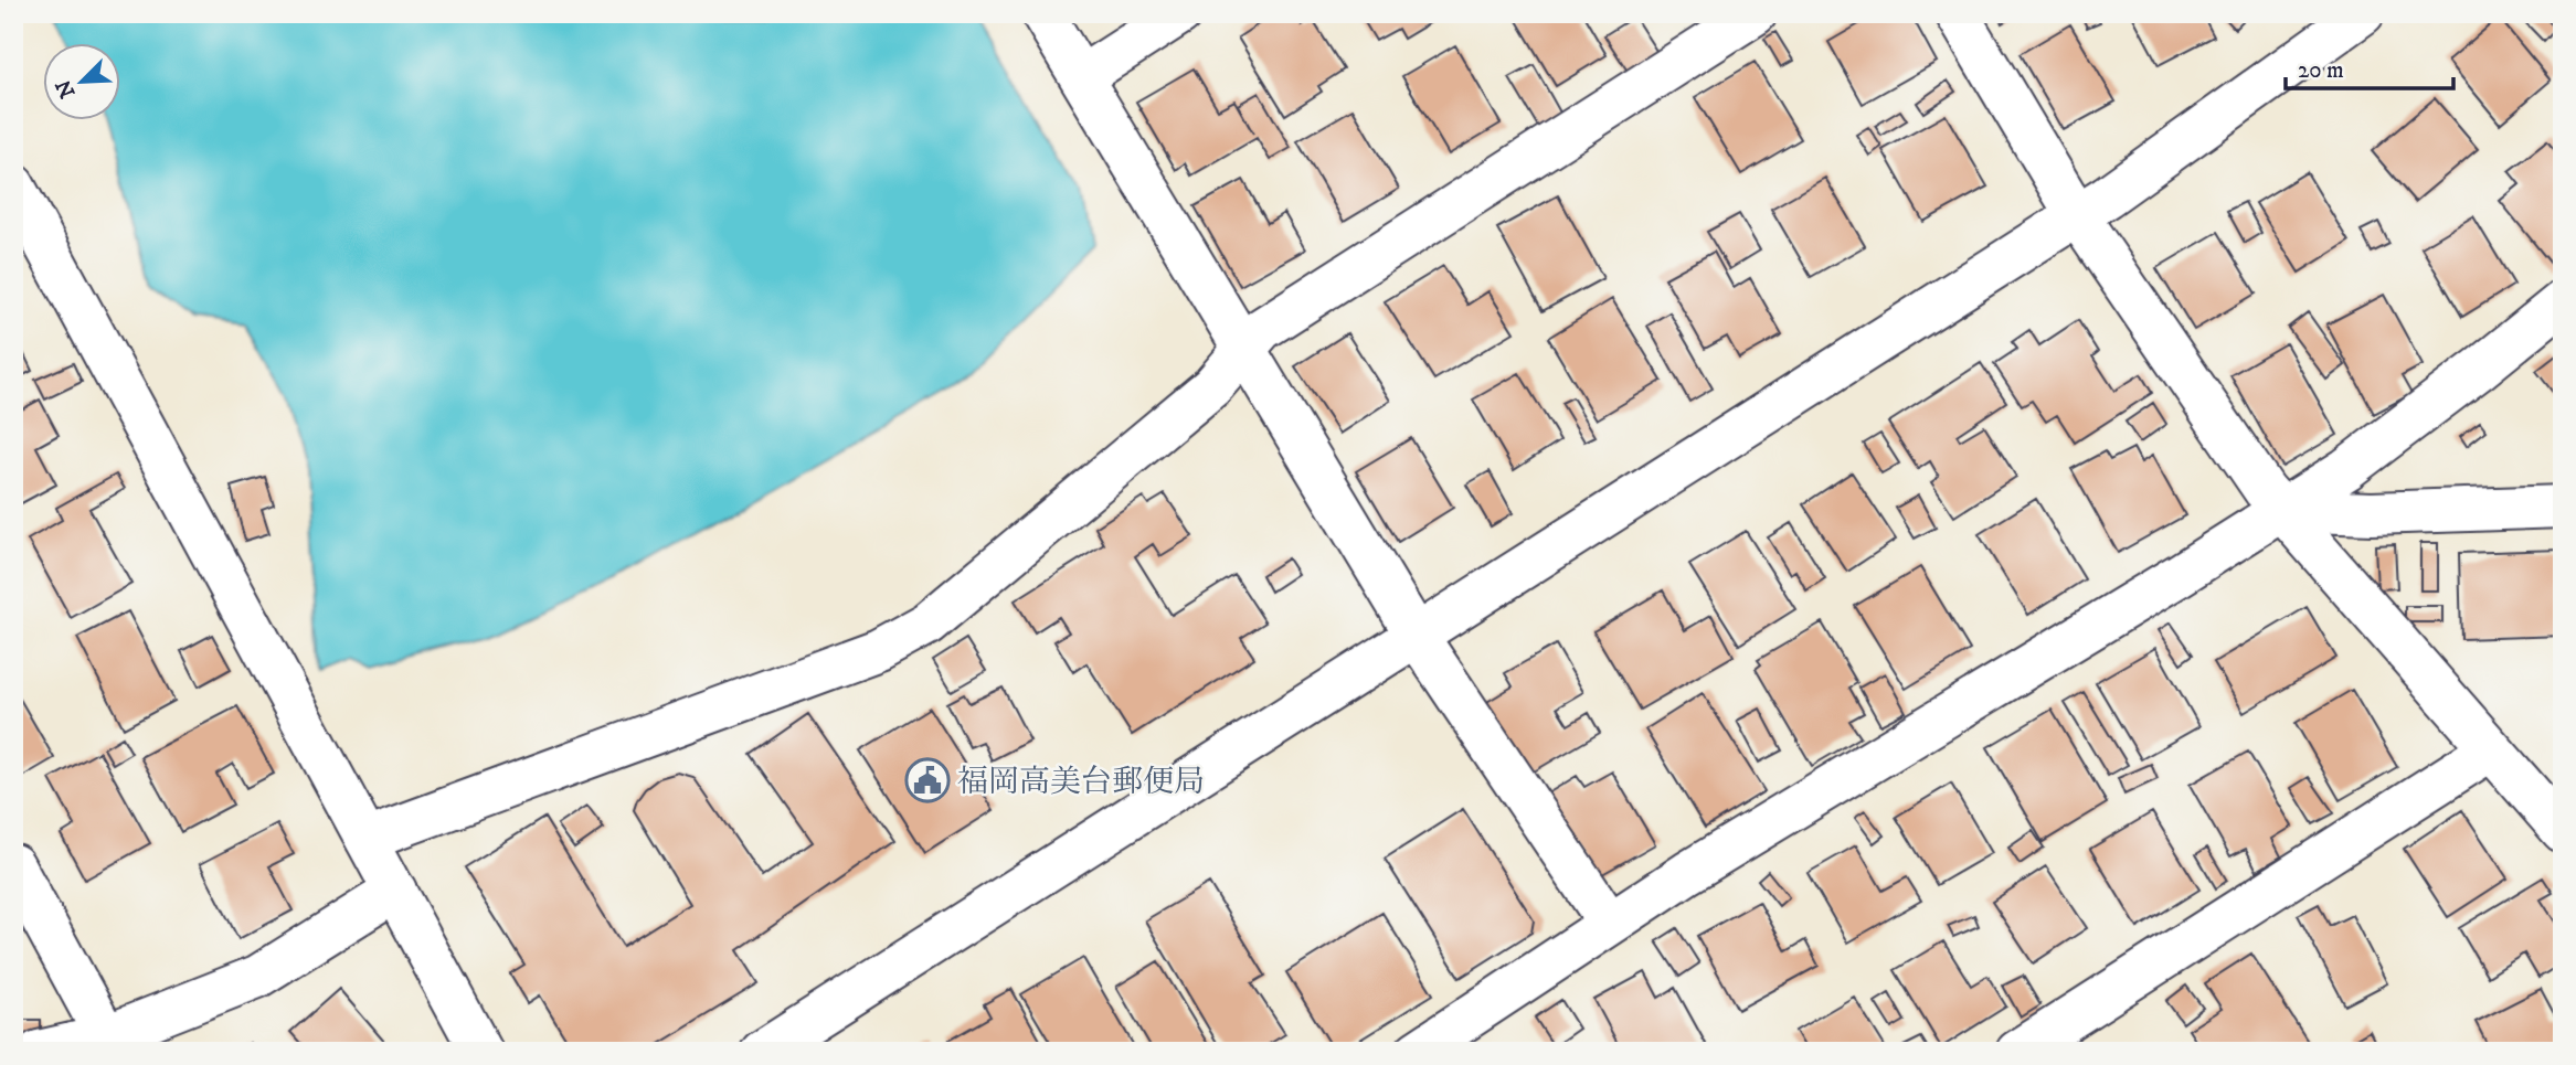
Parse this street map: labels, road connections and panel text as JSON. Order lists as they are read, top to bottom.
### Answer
{
  "places": {
    "public building": ["福岡高美台郵便局"]
  },
  "scale_bar": "20 m",
  "north": "bottom left"
}
